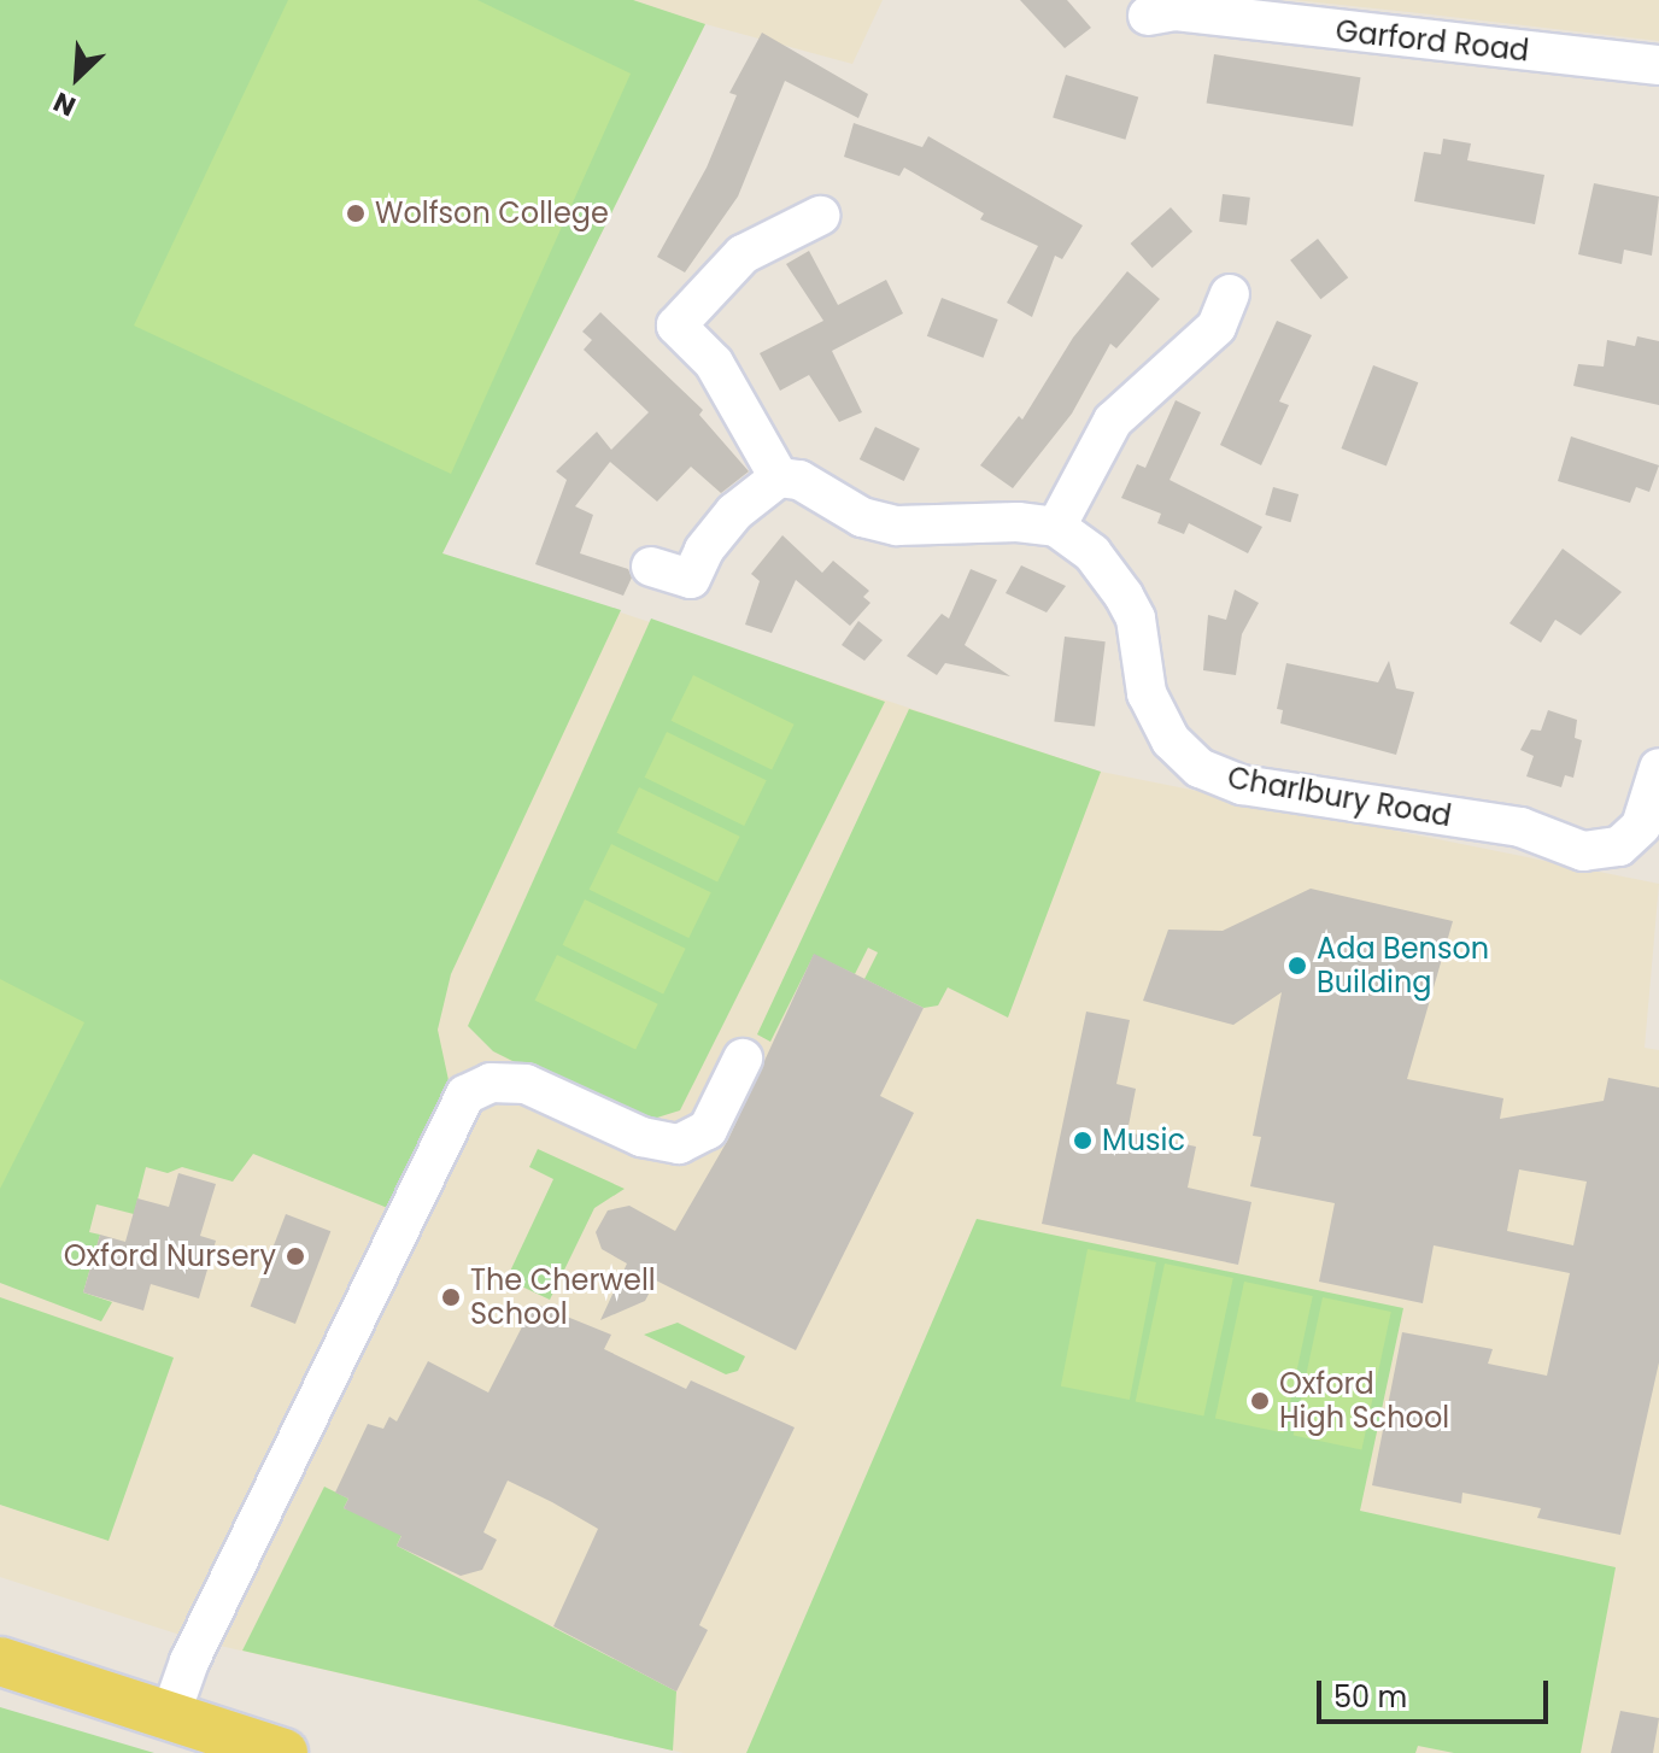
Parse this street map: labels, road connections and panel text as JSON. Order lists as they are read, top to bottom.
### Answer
{
  "streets": {
    "street": ["Garford Road", "Charlbury Road"]
  },
  "places": [
    "Wolfson College",
    "Ada Benson Building",
    "Music",
    "Oxford Nursery",
    "The Cherwell School",
    "Oxford High School"
  ],
  "scale_bar": "50 m",
  "north": "bottom left"
}
